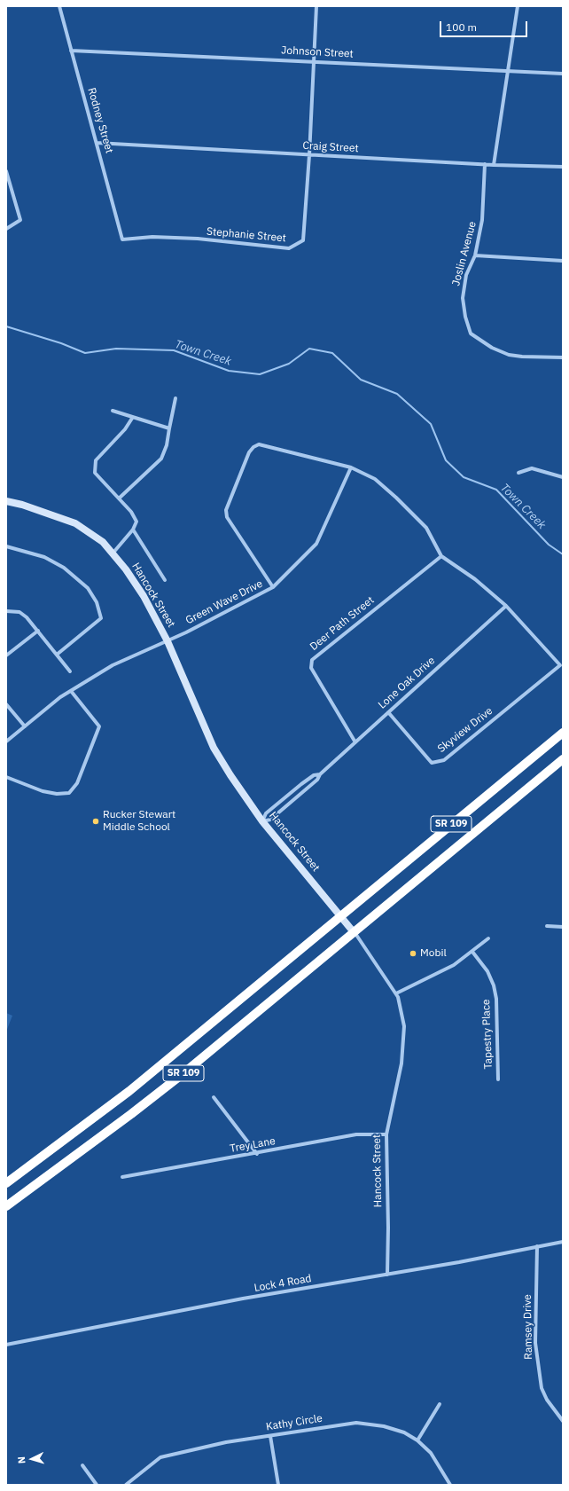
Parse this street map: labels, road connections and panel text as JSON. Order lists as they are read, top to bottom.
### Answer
{
  "streets": {
    "highway": ["SR 109"],
    "street": [
      "Johnson Street",
      "Rodney Street",
      "Craig Street",
      "Stephanie Street",
      "Joslin Avenue",
      "Hancock Street",
      "Green Wave Drive",
      "Deer Path Street",
      "Lone Oak Drive",
      "Skyview Drive",
      "Tapestry Place",
      "Trey Lane",
      "Lock 4 Road",
      "Ramsey Drive",
      "Kathy Circle"
    ]
  },
  "crossings": [
    ["Johnson Street", "Rodney Street"],
    ["Johnson Street", "Stephanie Street"],
    ["Rodney Street", "Craig Street"],
    ["Rodney Street", "Stephanie Street"],
    ["Craig Street", "Stephanie Street"],
    ["Craig Street", "Joslin Avenue"],
    ["Hancock Street", "Green Wave Drive"],
    ["Hancock Street", "Lone Oak Drive"],
    ["Hancock Street", "SR 109"],
    ["Hancock Street", "Trey Lane"],
    ["Hancock Street", "Lock 4 Road"],
    ["Deer Path Street", "Lone Oak Drive"],
    ["Lone Oak Drive", "Skyview Drive"],
    ["Lock 4 Road", "Ramsey Drive"]
  ],
  "water": ["Town Creek"],
  "places": ["Rucker Stewart Middle School", "Mobil"],
  "scale_bar": "100 m",
  "north": "left"
}
